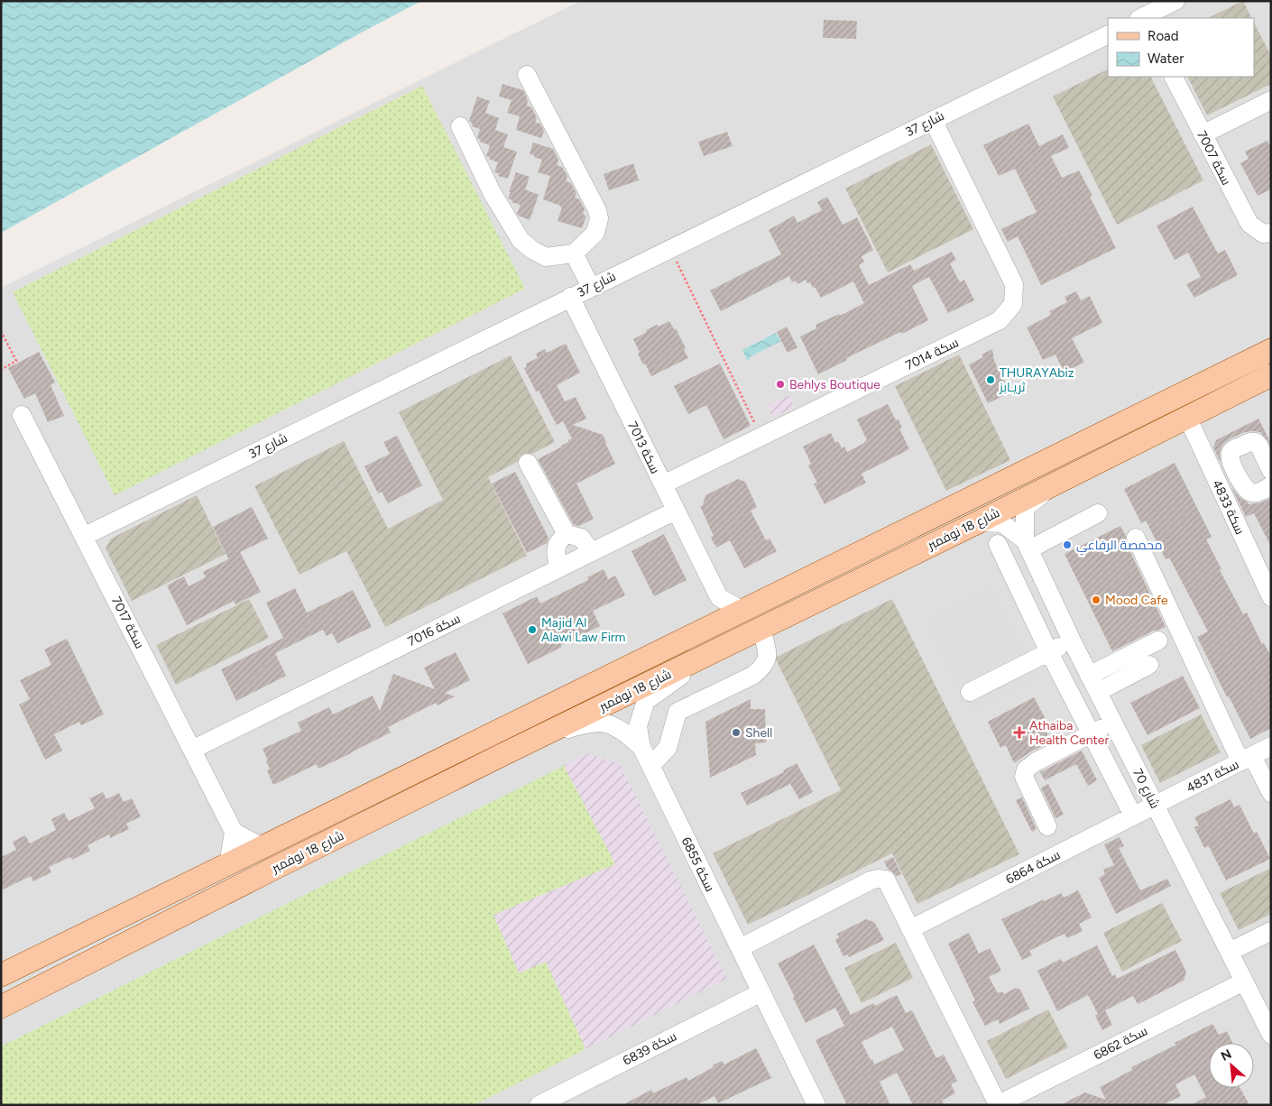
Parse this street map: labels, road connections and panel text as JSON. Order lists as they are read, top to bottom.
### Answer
{
  "streets": {
    "main road": ["شارع 18 نوفمبر"],
    "street": [
      "شارع 37",
      "سكة 7007",
      "سكة 7014",
      "سكة 7013",
      "سكة 4833",
      "سكة 7017",
      "سكة 7016",
      "سكة 4831",
      "شارع 70",
      "سكة 6855",
      "سكة 6864",
      "سكة 6862",
      "سكة 6839"
    ]
  },
  "crossings": [
    ["شارع 37", "سكة 7014"],
    ["شارع 37", "سكة 7013"],
    ["شارع 37", "سكة 7017"],
    ["سكة 7014", "سكة 7013"],
    ["سكة 7013", "سكة 7016"],
    ["سكة 4833", "شارع 18 نوفمبر"],
    ["شارع 18 نوفمبر", "شارع 70"],
    ["شارع 18 نوفمبر", "سكة 6855"],
    ["سكة 7017", "سكة 7016"],
    ["سكة 4831", "شارع 70"],
    ["سكة 4831", "سكة 6864"],
    ["شارع 70", "سكة 6864"],
    ["شارع 70", "سكة 6862"],
    ["سكة 6855", "سكة 6839"]
  ],
  "places": {
    "other": [
      "THURAYAbiz ثريـابز",
      "Behlys Boutique",
      "محمصة الرفاعي",
      "Mood Cafe",
      "Majid Al Alawi Law Firm",
      "Shell"
    ],
    "health": ["Athaiba Health Center"]
  },
  "legend": ["Road", "Water"],
  "north": "top left"
}
